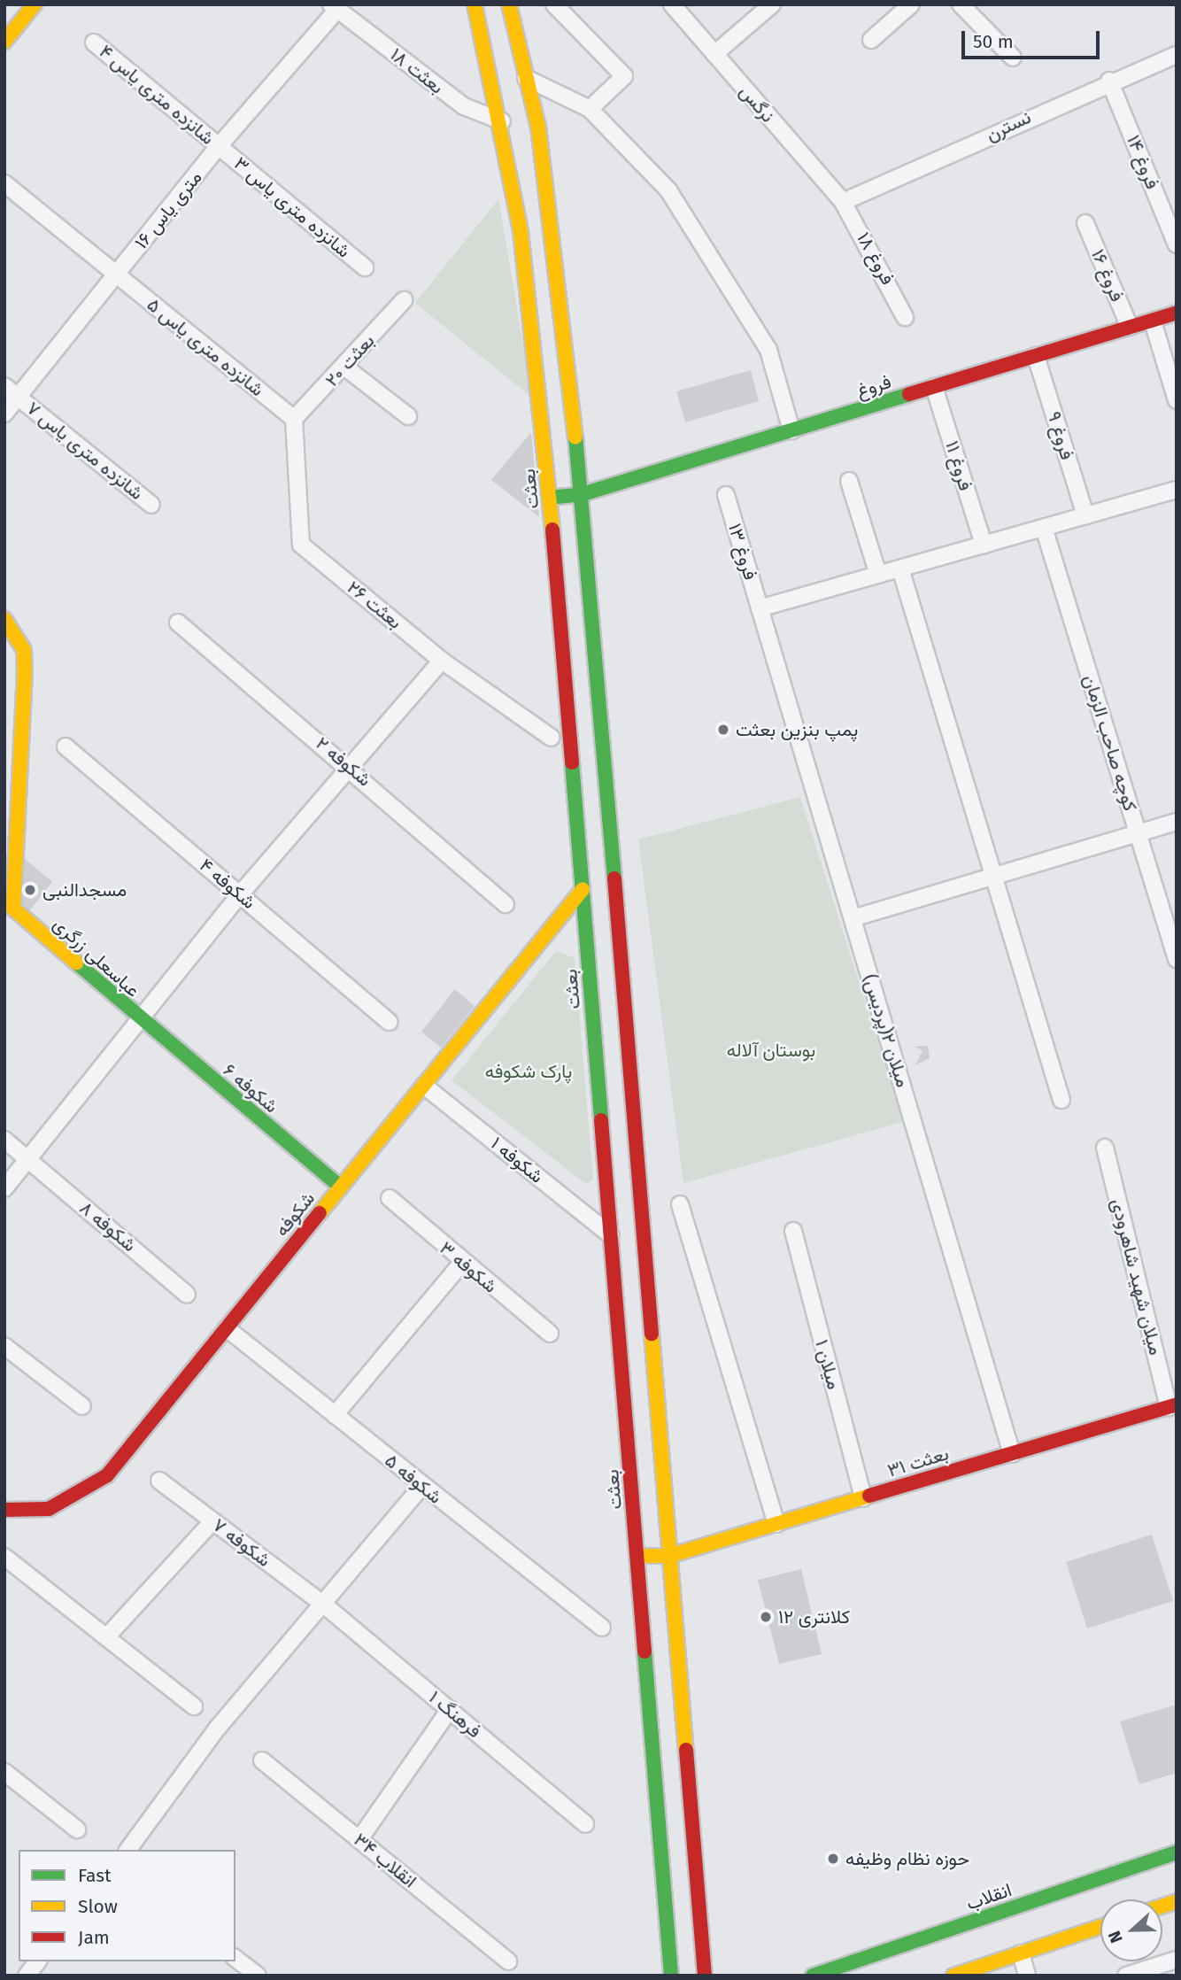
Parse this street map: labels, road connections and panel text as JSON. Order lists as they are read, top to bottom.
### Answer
{
  "streets": {
    "main road": [
      "فروغ",
      "بعثت",
      "عباسعلی زرگری",
      "شکوفه ۶",
      "شکوفه",
      "بعثت ۳۱",
      "انقلاب"
    ],
    "street": [
      "بعثت ۱۸",
      "شانزده متری یاس ۴",
      "نرگس",
      "نسترن",
      "فروغ ۱۴",
      "شانزده متری یاس ۳",
      "۱۶ متری یاس",
      "فروغ ۱۸",
      "فروغ ۱۶",
      "شانزده متری یاس ۵",
      "بعثت ۲۰",
      "فروغ ۹",
      "شانزده متری یاس ۷",
      "فروغ ۱۱",
      "فروغ ۱۳",
      "بعثت ۲۶",
      "کوچه صاحب الزمان",
      "شکوفه ۲",
      "شکوفه ۴",
      "میلان ۲(پردیس)",
      "شکوفه ۱",
      "شکوفه ۸",
      "شکوفه ۳",
      "میلان شهید شاهرودی",
      "میلان ۱",
      "شکوفه ۵",
      "شکوفه ۷",
      "فرهنگ ۱",
      "انقلاب ۳۴"
    ]
  },
  "crossings": [
    ["بعثت ۱۸", "۱۶ متری یاس"],
    ["بعثت ۱۸", "بعثت"],
    ["شانزده متری یاس ۴", "شانزده متری یاس ۳"],
    ["شانزده متری یاس ۴", "۱۶ متری یاس"],
    ["نرگس", "نسترن"],
    ["نرگس", "فروغ ۱۸"],
    ["نسترن", "فروغ ۱۴"],
    ["نسترن", "فروغ ۱۸"],
    ["شانزده متری یاس ۳", "۱۶ متری یاس"],
    ["۱۶ متری یاس", "شانزده متری یاس ۵"],
    ["۱۶ متری یاس", "شانزده متری یاس ۷"],
    ["فروغ ۱۶", "فروغ"],
    ["شانزده متری یاس ۵", "بعثت ۲۰"],
    ["شانزده متری یاس ۵", "بعثت ۲۶"],
    ["بعثت ۲۰", "بعثت ۲۶"],
    ["فروغ", "فروغ ۹"],
    ["فروغ", "فروغ ۱۱"],
    ["فروغ", "بعثت"],
    ["بعثت", "شکوفه ۱"],
    ["بعثت", "شکوفه"],
    ["بعثت", "بعثت ۳۱"],
    ["فروغ ۱۳", "میلان ۲(پردیس)"],
    ["عباسعلی زرگری", "شکوفه ۶"],
    ["میلان ۲(پردیس)", "بعثت ۳۱"],
    ["شکوفه ۶", "شکوفه"],
    ["شکوفه ۱", "شکوفه"],
    ["شکوفه", "شکوفه ۵"],
    ["میلان شهید شاهرودی", "بعثت ۳۱"],
    ["میلان ۱", "بعثت ۳۱"],
    ["شکوفه ۷", "فرهنگ ۱"]
  ],
  "parks": ["بوستان آلاله", "پارک شکوفه"],
  "places": [
    "پمپ بنزین بعثت",
    "مسجدالنبی",
    "کلانتری ۱۲",
    "حوزه نظام وظیفه"
  ],
  "legend": ["Fast", "Slow", "Jam"],
  "scale_bar": "50 m",
  "north": "left"
}
